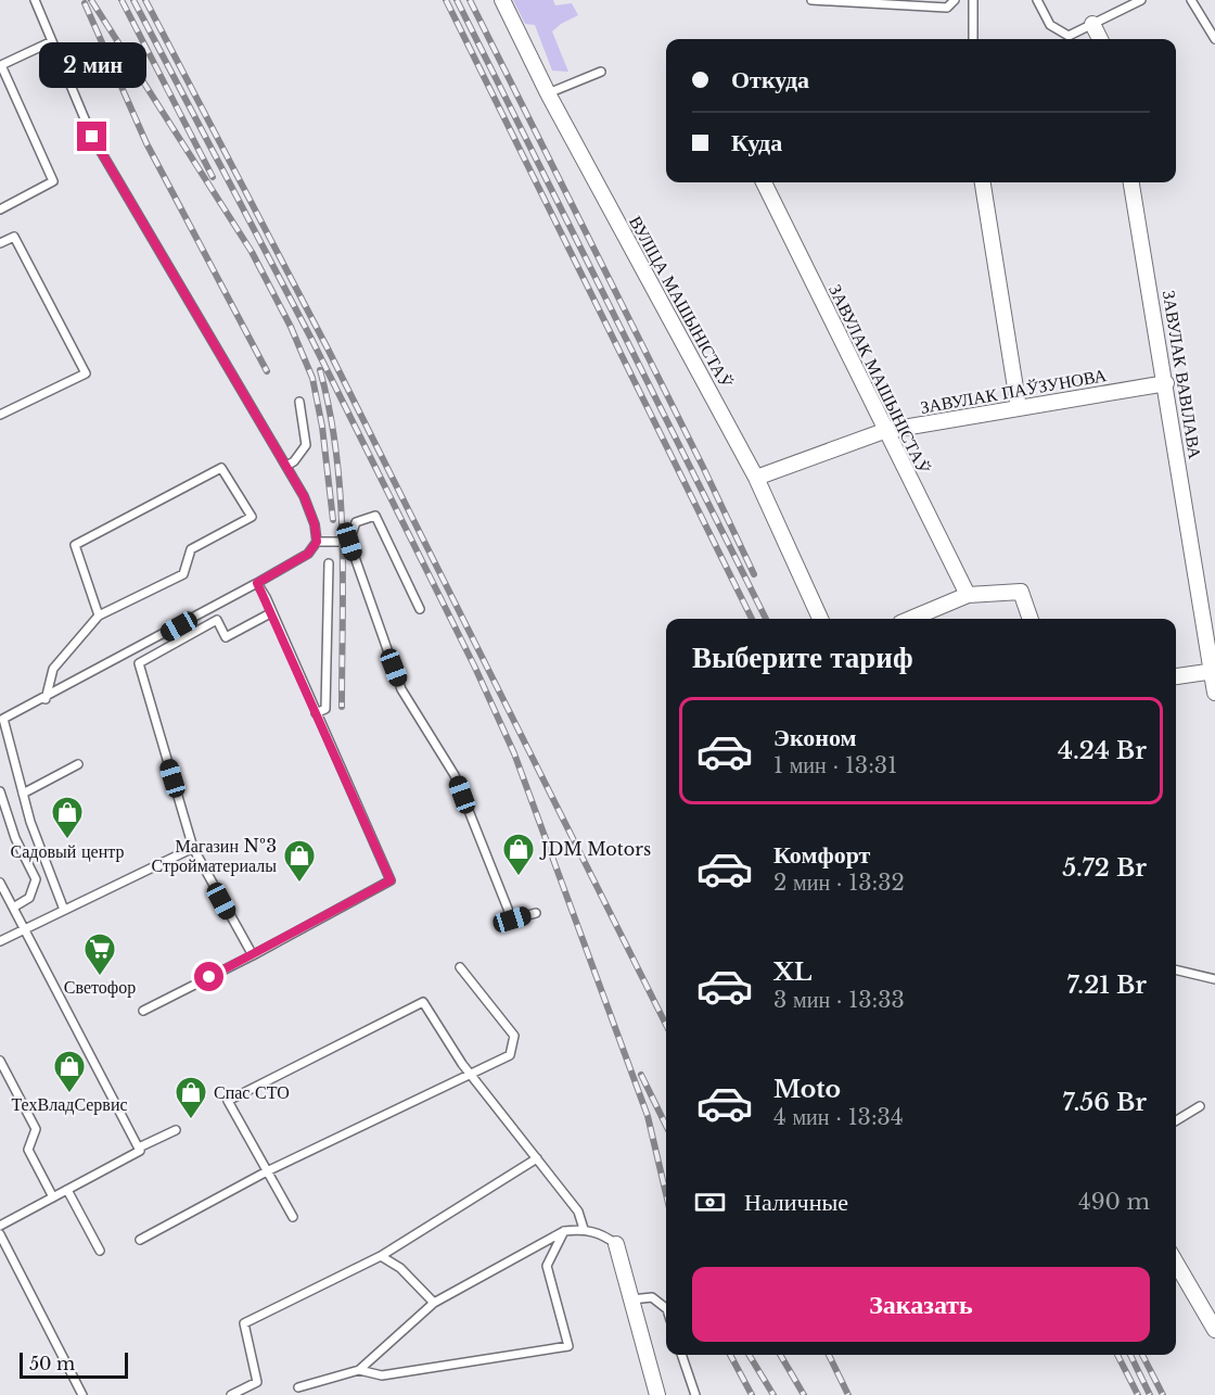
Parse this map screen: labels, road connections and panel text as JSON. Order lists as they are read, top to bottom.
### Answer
{
  "streets": {
    "street": [
      "ВУЛІЦА МАШЫНІСТАЎ",
      "ЗАВУЛАК ВАВІЛАВА",
      "ЗАВУЛАК МАШЫНІСТАЎ",
      "ЗАВУЛАК ПАЎЗУНОВА"
    ]
  },
  "crossings": [
    ["ВУЛІЦА МАШЫНІСТАЎ", "ЗАВУЛАК ПАЎЗУНОВА"],
    ["ЗАВУЛАК ВАВІЛАВА", "ЗАВУЛАК ПАЎЗУНОВА"],
    ["ЗАВУЛАК МАШЫНІСТАЎ", "ЗАВУЛАК ПАЎЗУНОВА"]
  ],
  "places": {
    "shop": [
      "Садовый центр",
      "JDM Motors",
      "Магазин №3 Стройматериалы",
      "ТехВладСервис",
      "Спас СТО"
    ],
    "supermarket": ["Светофор"]
  },
  "scale_bar": "50 m",
  "page": {
    "banner": ["Откуда", "Куда"],
    "bubble": "2 мин",
    "heading": "Выберите тариф",
    "list": [
      {
        "name": "Эконом",
        "note": "1 мин · 13:31",
        "value": "4.24 Br"
      },
      {
        "name": "Комфорт",
        "note": "2 мин · 13:32",
        "value": "5.72 Br"
      },
      {
        "name": "XL",
        "note": "3 мин · 13:33",
        "value": "7.21 Br"
      },
      {
        "name": "Moto",
        "note": "4 мин · 13:34",
        "value": "7.56 Br"
      }
    ],
    "pay": ["Наличные", "490 m"],
    "buttons": "Заказать",
    "scale": "50 m"
  }
}
